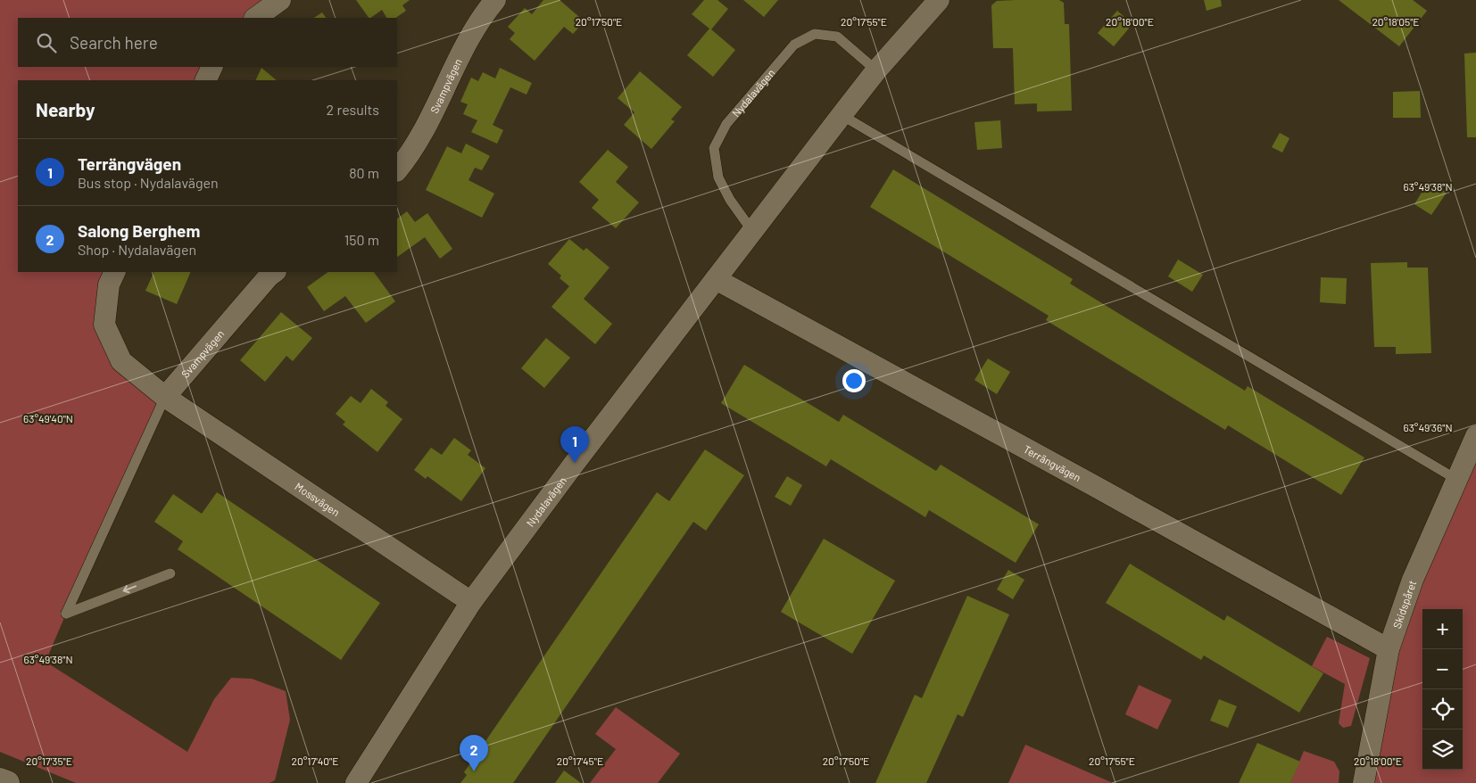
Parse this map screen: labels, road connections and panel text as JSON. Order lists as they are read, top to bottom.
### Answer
{
  "streets": {
    "street": [
      "Svampvägen",
      "Nydalavägen",
      "Terrängvägen",
      "Mossvägen",
      "Skidspåret"
    ]
  },
  "crossings": [
    ["Svampvägen", "Mossvägen"],
    ["Nydalavägen", "Terrängvägen"],
    ["Nydalavägen", "Mossvägen"],
    ["Terrängvägen", "Skidspåret"]
  ],
  "page": {
    "search": "Search here",
    "heading": ["Nearby", "2 results"],
    "list": [
      {
        "mark": "1",
        "name": "Terrängvägen",
        "note": "Bus stop · Nydalavägen",
        "value": "80 m"
      },
      {
        "mark": "2",
        "name": "Salong Berghem",
        "note": "Shop · Nydalavägen",
        "value": "150 m"
      }
    ],
    "pins": ["1", "2"],
    "map_buttons": ["+", "−"]
  },
  "coordinates": [
    "20°17'50\"E",
    "20°17'55\"E",
    "20°18'00\"E",
    "20°18'05\"E",
    "63°49'38\"N",
    "63°49'40\"N",
    "63°49'36\"N",
    "20°17'35\"E",
    "20°17'40\"E",
    "20°17'45\"E"
  ]
}
